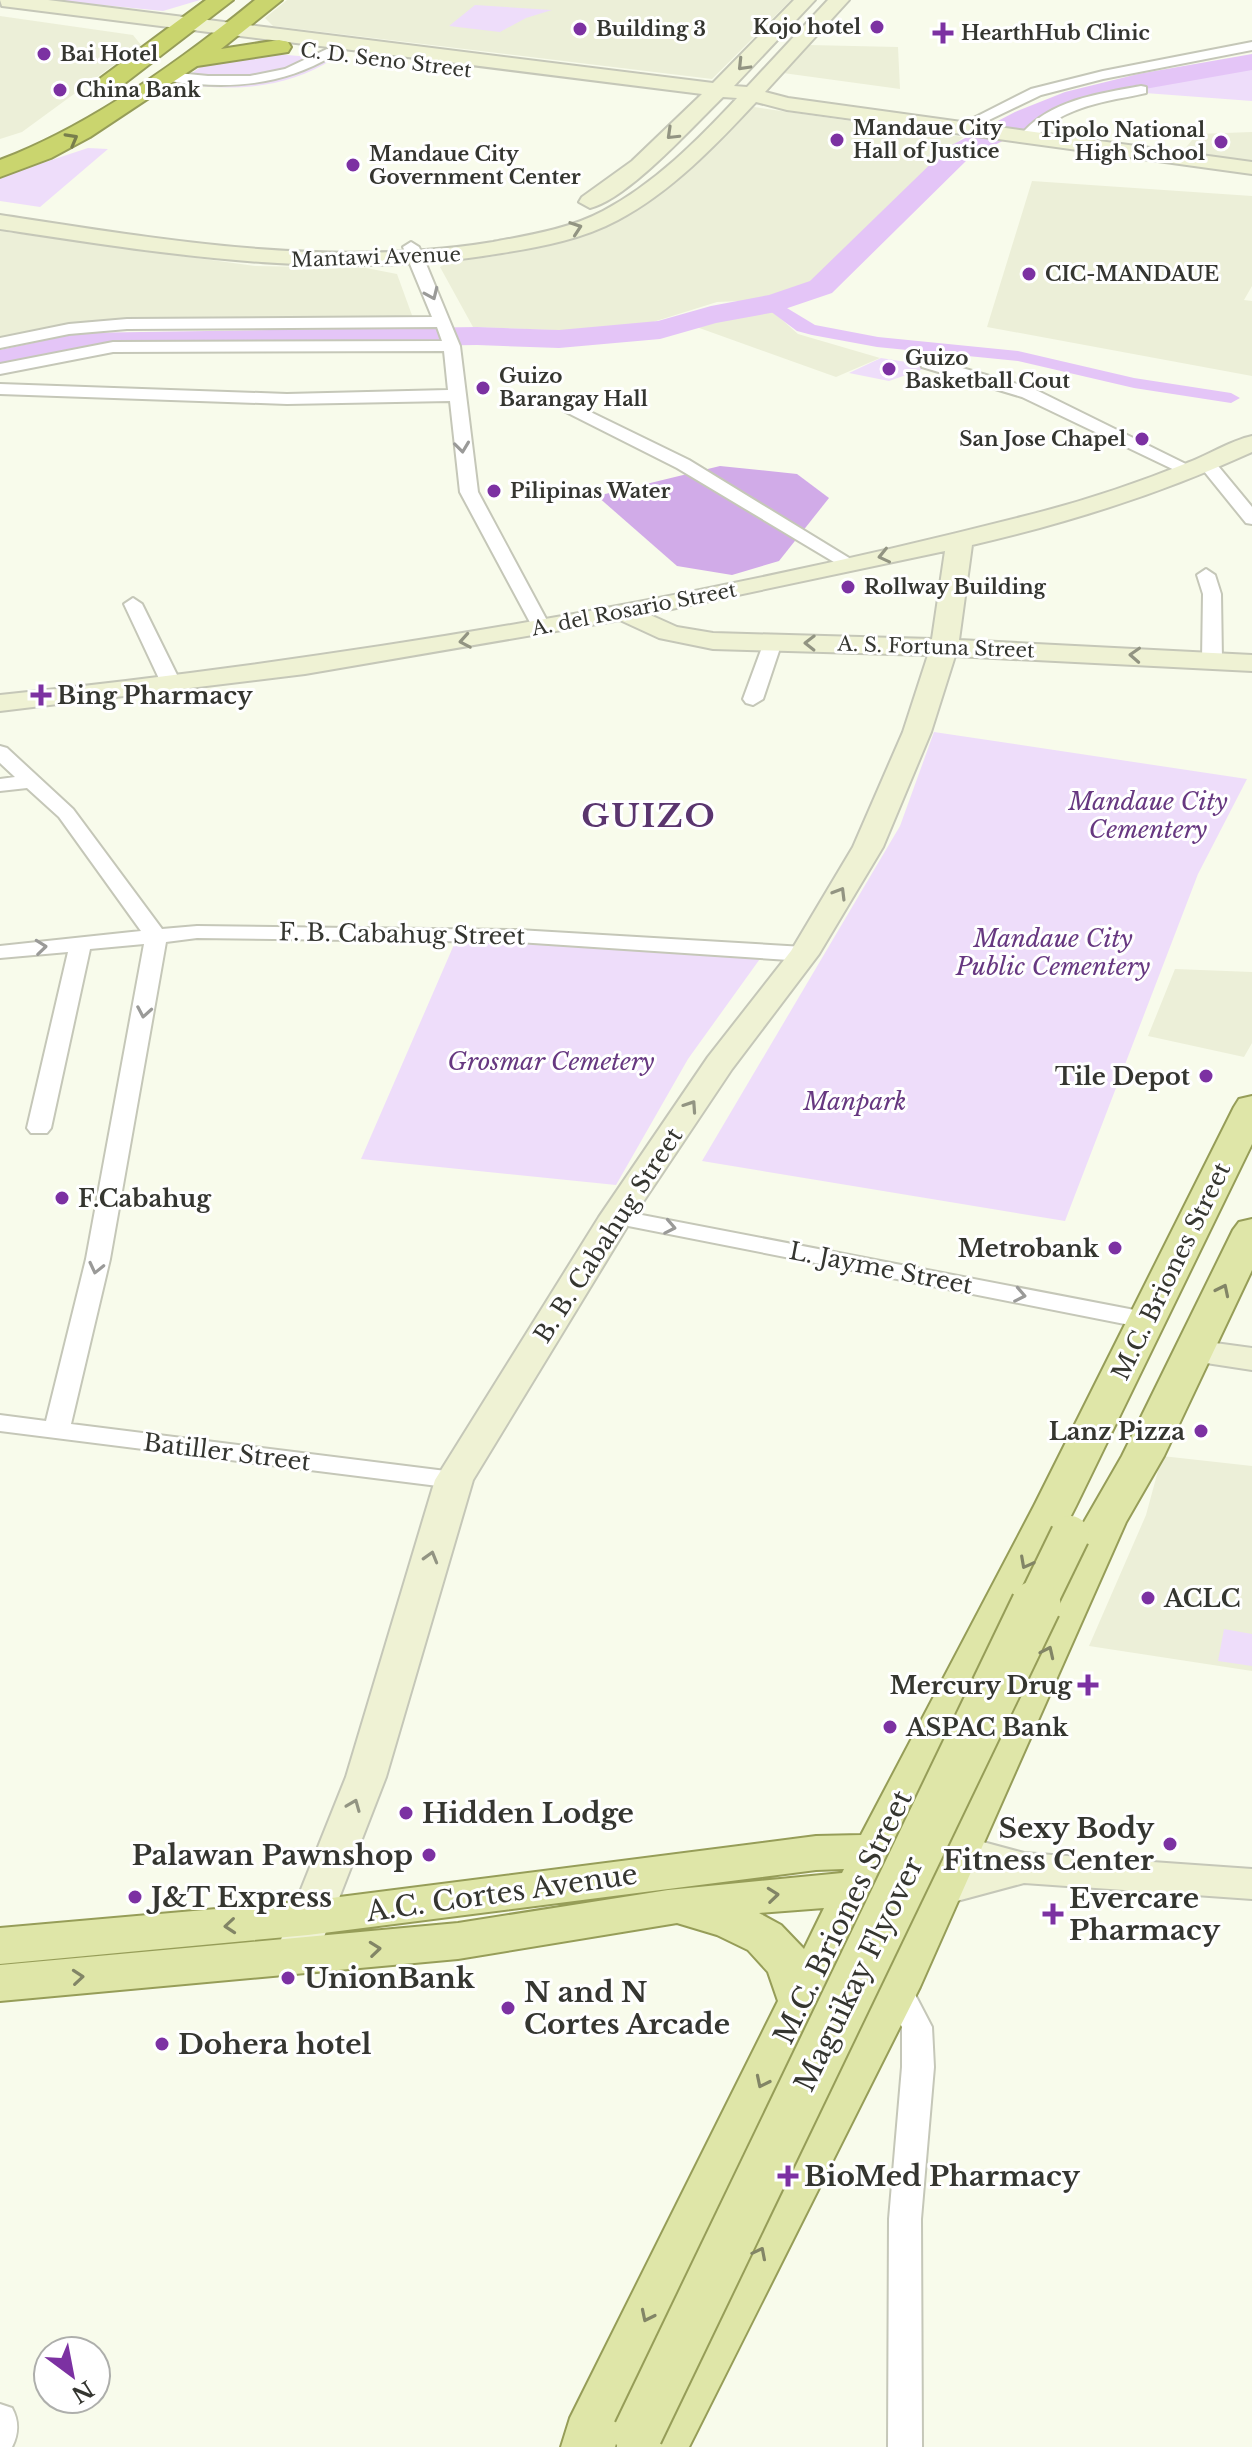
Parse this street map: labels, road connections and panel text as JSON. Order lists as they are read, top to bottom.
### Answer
{
  "streets": {
    "main road": ["M.C. Briones Street", "A.C. Cortes Avenue", "Maguikay Flyover"],
    "street": [
      "C. D. Seno Street",
      "Mantawi Avenue",
      "A. del Rosario Street",
      "A. S. Fortuna Street",
      "F. B. Cabahug Street",
      "B. B. Cabahug Street",
      "L. Jayme Street",
      "Batiller Street"
    ]
  },
  "crossings": [
    ["C. D. Seno Street", "Mantawi Avenue"],
    ["A. del Rosario Street", "A. S. Fortuna Street"],
    ["A. del Rosario Street", "B. B. Cabahug Street"],
    ["A. S. Fortuna Street", "B. B. Cabahug Street"],
    ["F. B. Cabahug Street", "B. B. Cabahug Street"],
    ["B. B. Cabahug Street", "L. Jayme Street"],
    ["B. B. Cabahug Street", "Batiller Street"],
    ["B. B. Cabahug Street", "A.C. Cortes Avenue"],
    ["L. Jayme Street", "M.C. Briones Street"],
    ["M.C. Briones Street", "A.C. Cortes Avenue"],
    ["M.C. Briones Street", "Maguikay Flyover"]
  ],
  "one_way": ["B. B. Cabahug Street", "L. Jayme Street"],
  "districts": ["GUIZO"],
  "parks": [
    "Mandaue City Cementery",
    "Mandaue City Public Cementery",
    "Grosmar Cemetery",
    "Manpark"
  ],
  "places": {
    "other": [
      "Kojo hotel",
      "Building 3",
      "Bai Hotel",
      "China Bank",
      "Mandaue City Hall of Justice",
      "Tipolo National High School",
      "Mandaue City Government Center",
      "CIC-MANDAUE",
      "Guizo Basketball Cout",
      "Guizo Barangay Hall",
      "San Jose Chapel",
      "Pilipinas Water",
      "Rollway Building",
      "Tile Depot",
      "F.Cabahug",
      "Metrobank",
      "Lanz Pizza",
      "ACLC",
      "ASPAC Bank",
      "Hidden Lodge",
      "Sexy Body Fitness Center",
      "Palawan Pawnshop",
      "J&T Express",
      "UnionBank",
      "N and N Cortes Arcade",
      "Dohera hotel"
    ],
    "health": [
      "HearthHub Clinic",
      "Bing Pharmacy",
      "Mercury Drug",
      "Evercare Pharmacy",
      "BioMed Pharmacy"
    ]
  },
  "north": "bottom right"
}
